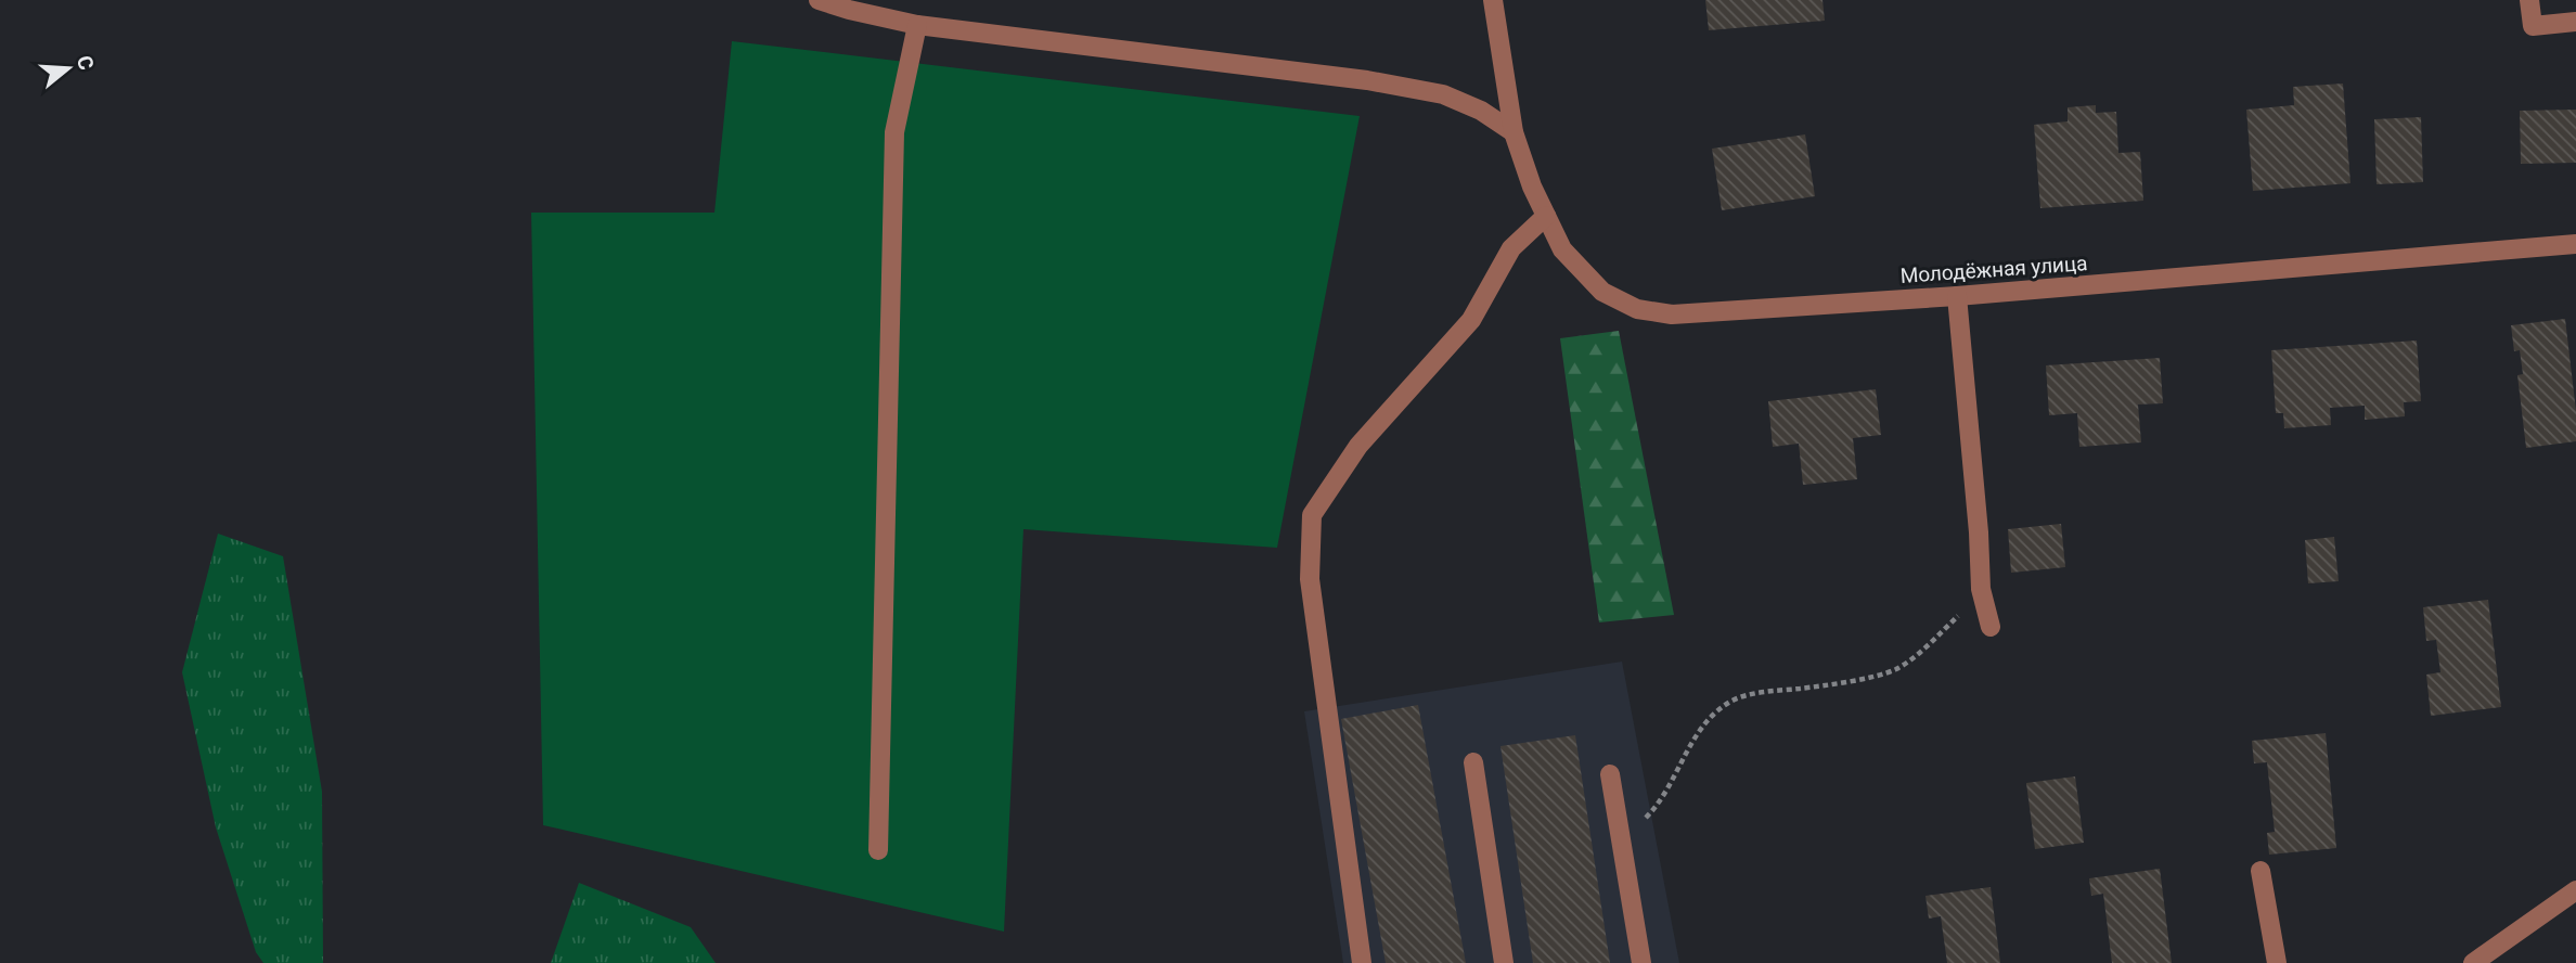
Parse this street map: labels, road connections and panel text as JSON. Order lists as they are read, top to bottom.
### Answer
{
  "streets": {
    "street": ["Молодёжная улица"]
  },
  "north": "right"
}
